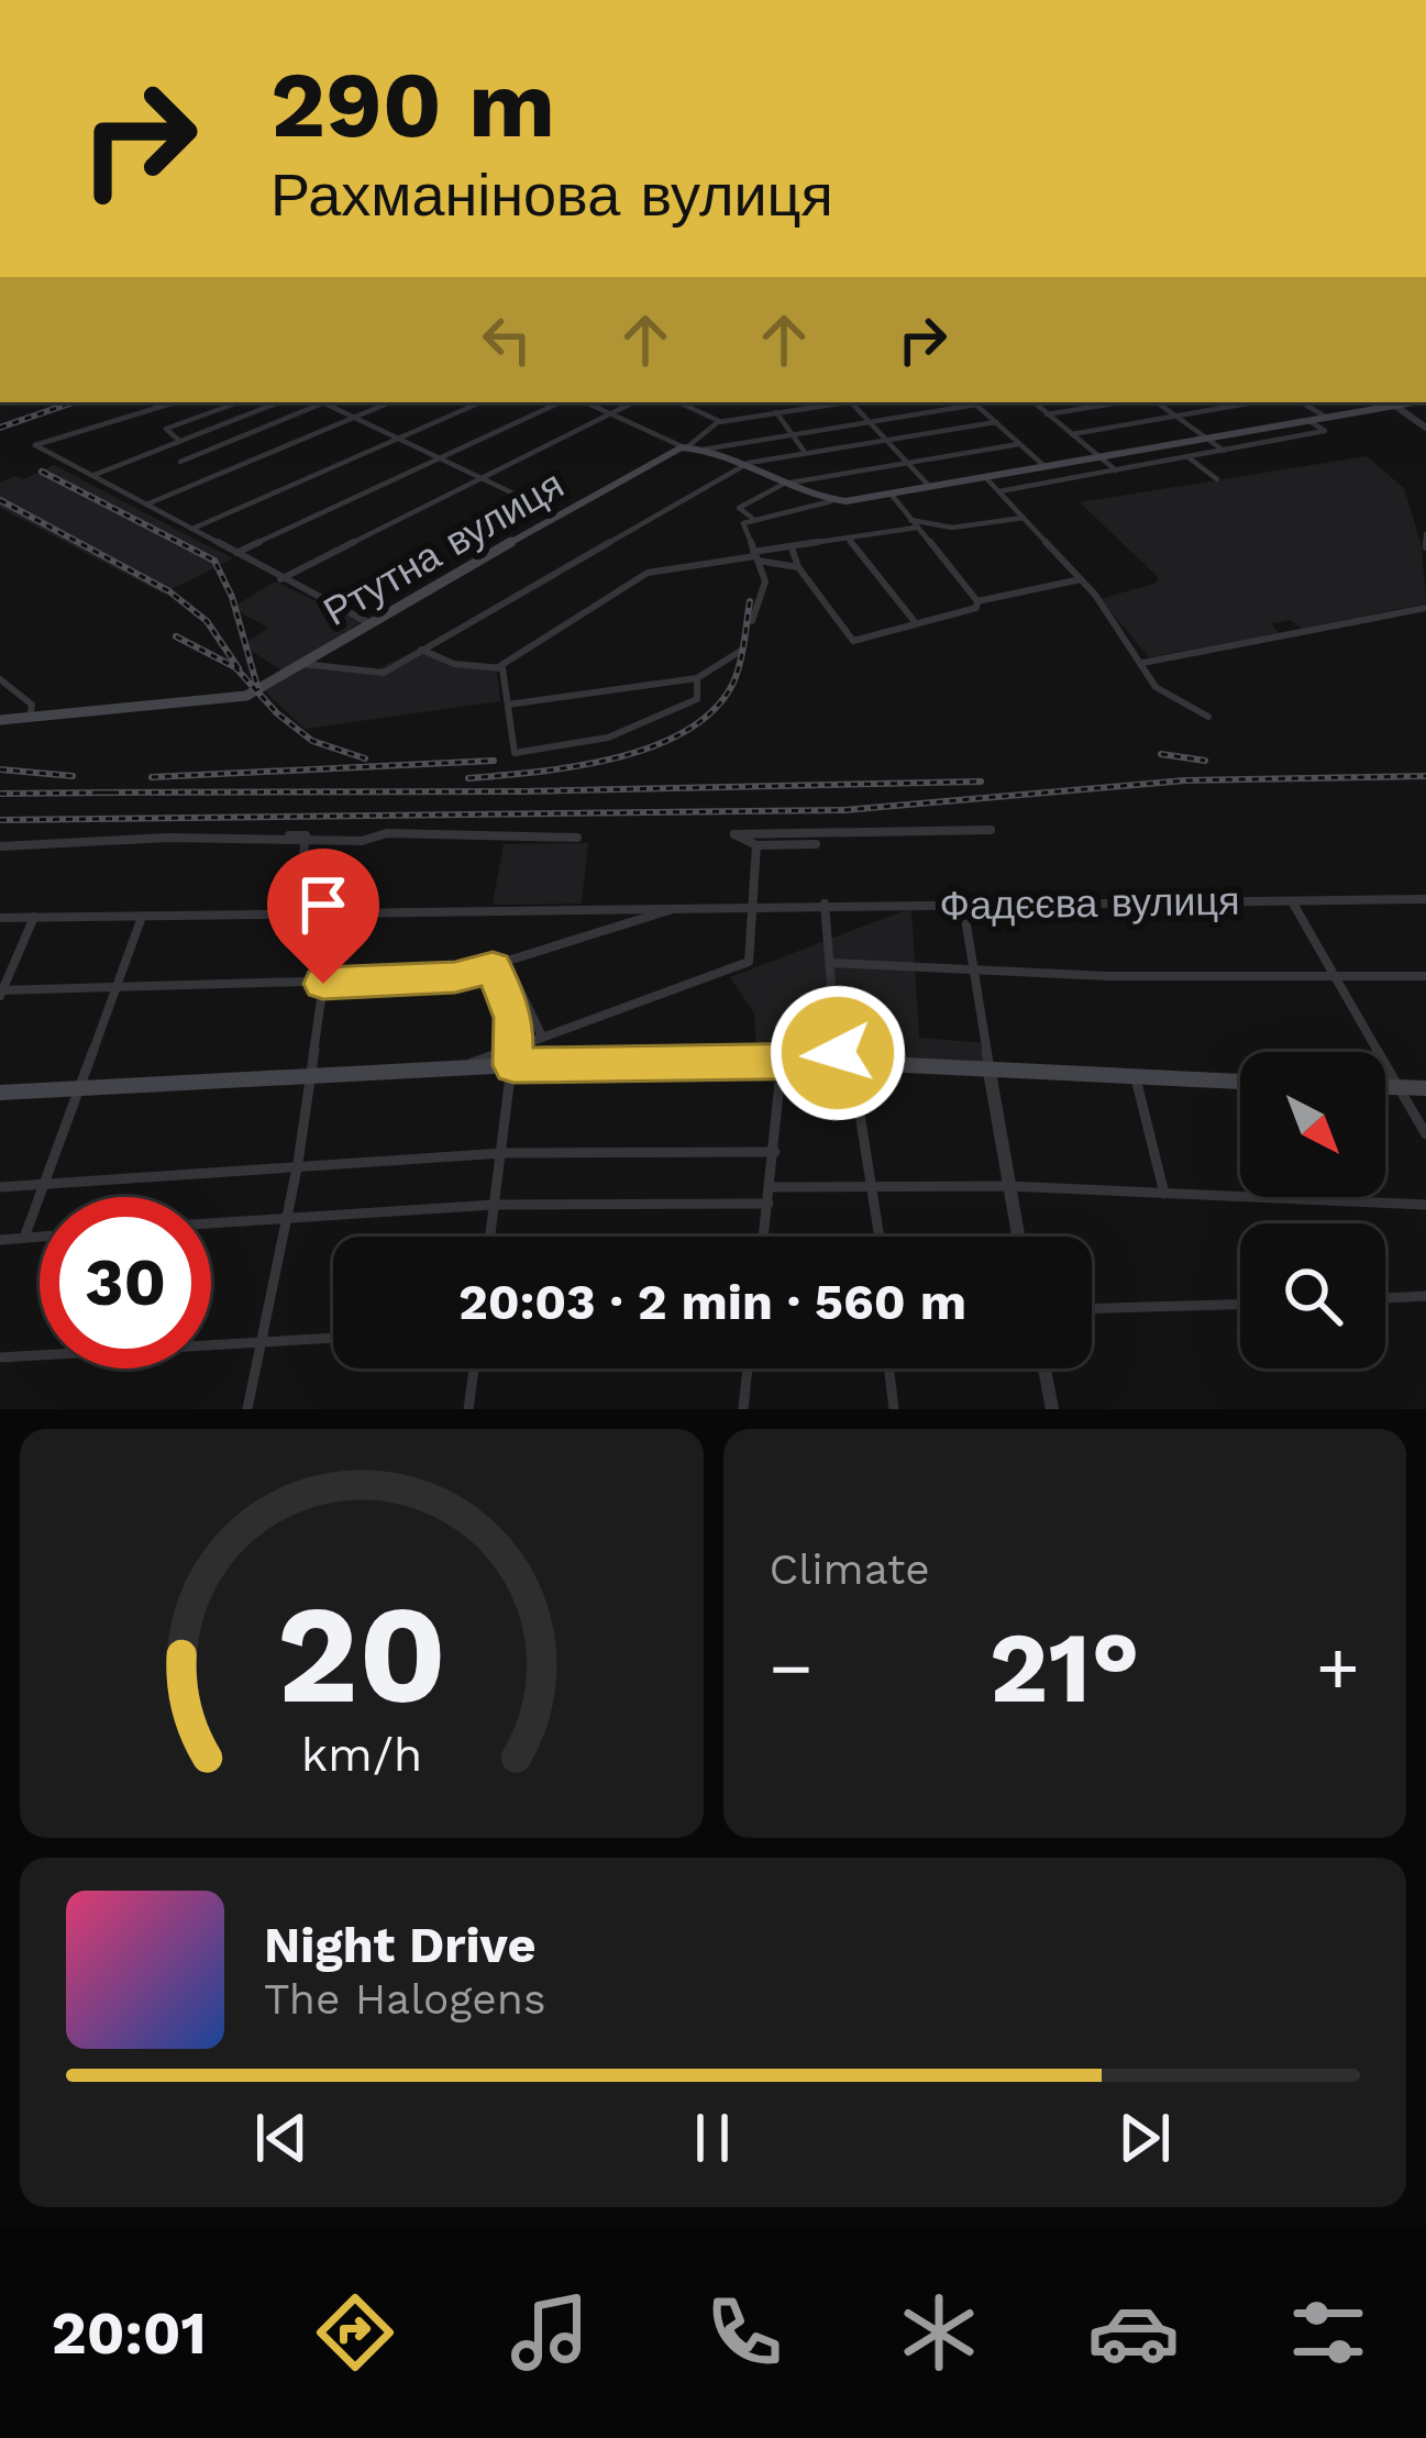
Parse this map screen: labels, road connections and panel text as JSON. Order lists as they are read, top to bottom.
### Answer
{
  "streets": {
    "main road": ["Ртутна вулиця"],
    "street": ["Фадєєва вулиця"]
  },
  "north": "bottom right",
  "page": {
    "turn": ["290 m", "Рахманінова вулиця"],
    "limit": "30",
    "trip": "20:03 · 2 min · 560 m",
    "tile": "Climate",
    "heat": ["−", "21°", "+"],
    "song": ["Night Drive", "The Halogens"],
    "tabs": "20:01",
    "gauge": ["20", "km/h"]
  }
}
